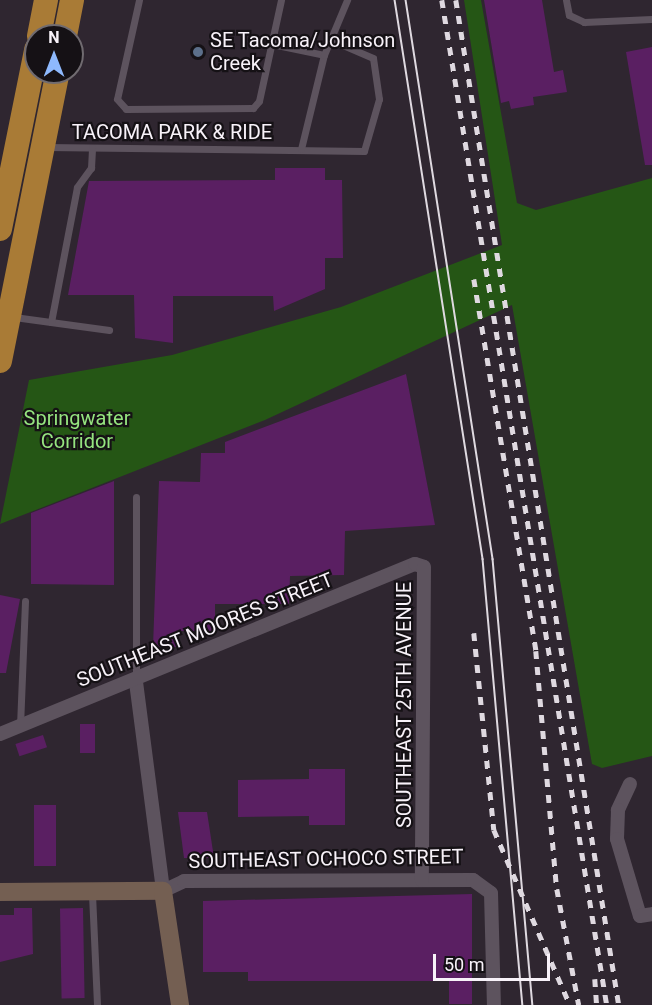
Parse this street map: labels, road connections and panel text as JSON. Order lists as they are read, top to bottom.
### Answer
{
  "streets": {
    "street": ["SOUTHEAST MOORES STREET", "SOUTHEAST 25TH AVENUE", "SOUTHEAST OCHOCO STREET"],
    "lane": ["TACOMA PARK & RIDE"]
  },
  "crossings": [
    ["SOUTHEAST MOORES STREET", "SOUTHEAST 25TH AVENUE"],
    ["SOUTHEAST 25TH AVENUE", "SOUTHEAST OCHOCO STREET"]
  ],
  "parks": ["Springwater Corridor"],
  "places": ["SE Tacoma/Johnson Creek"],
  "scale_bar": "50 m",
  "north": "top"
}
